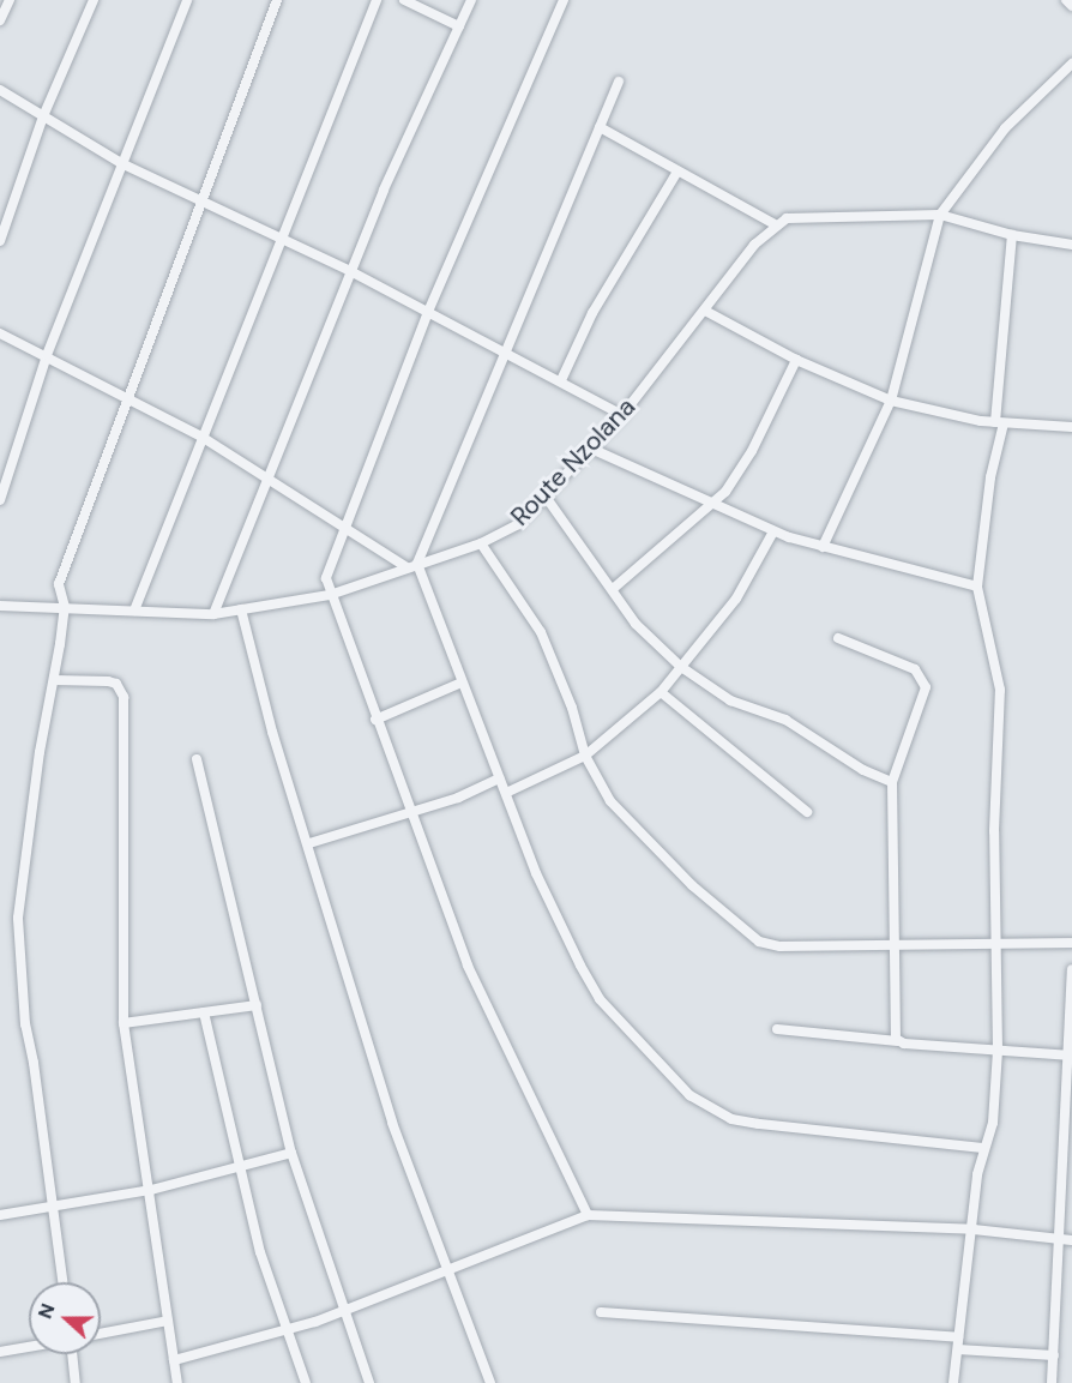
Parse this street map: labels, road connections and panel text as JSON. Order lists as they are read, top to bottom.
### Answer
{
  "streets": {
    "street": ["Route Nzolana"]
  },
  "north": "left"
}
